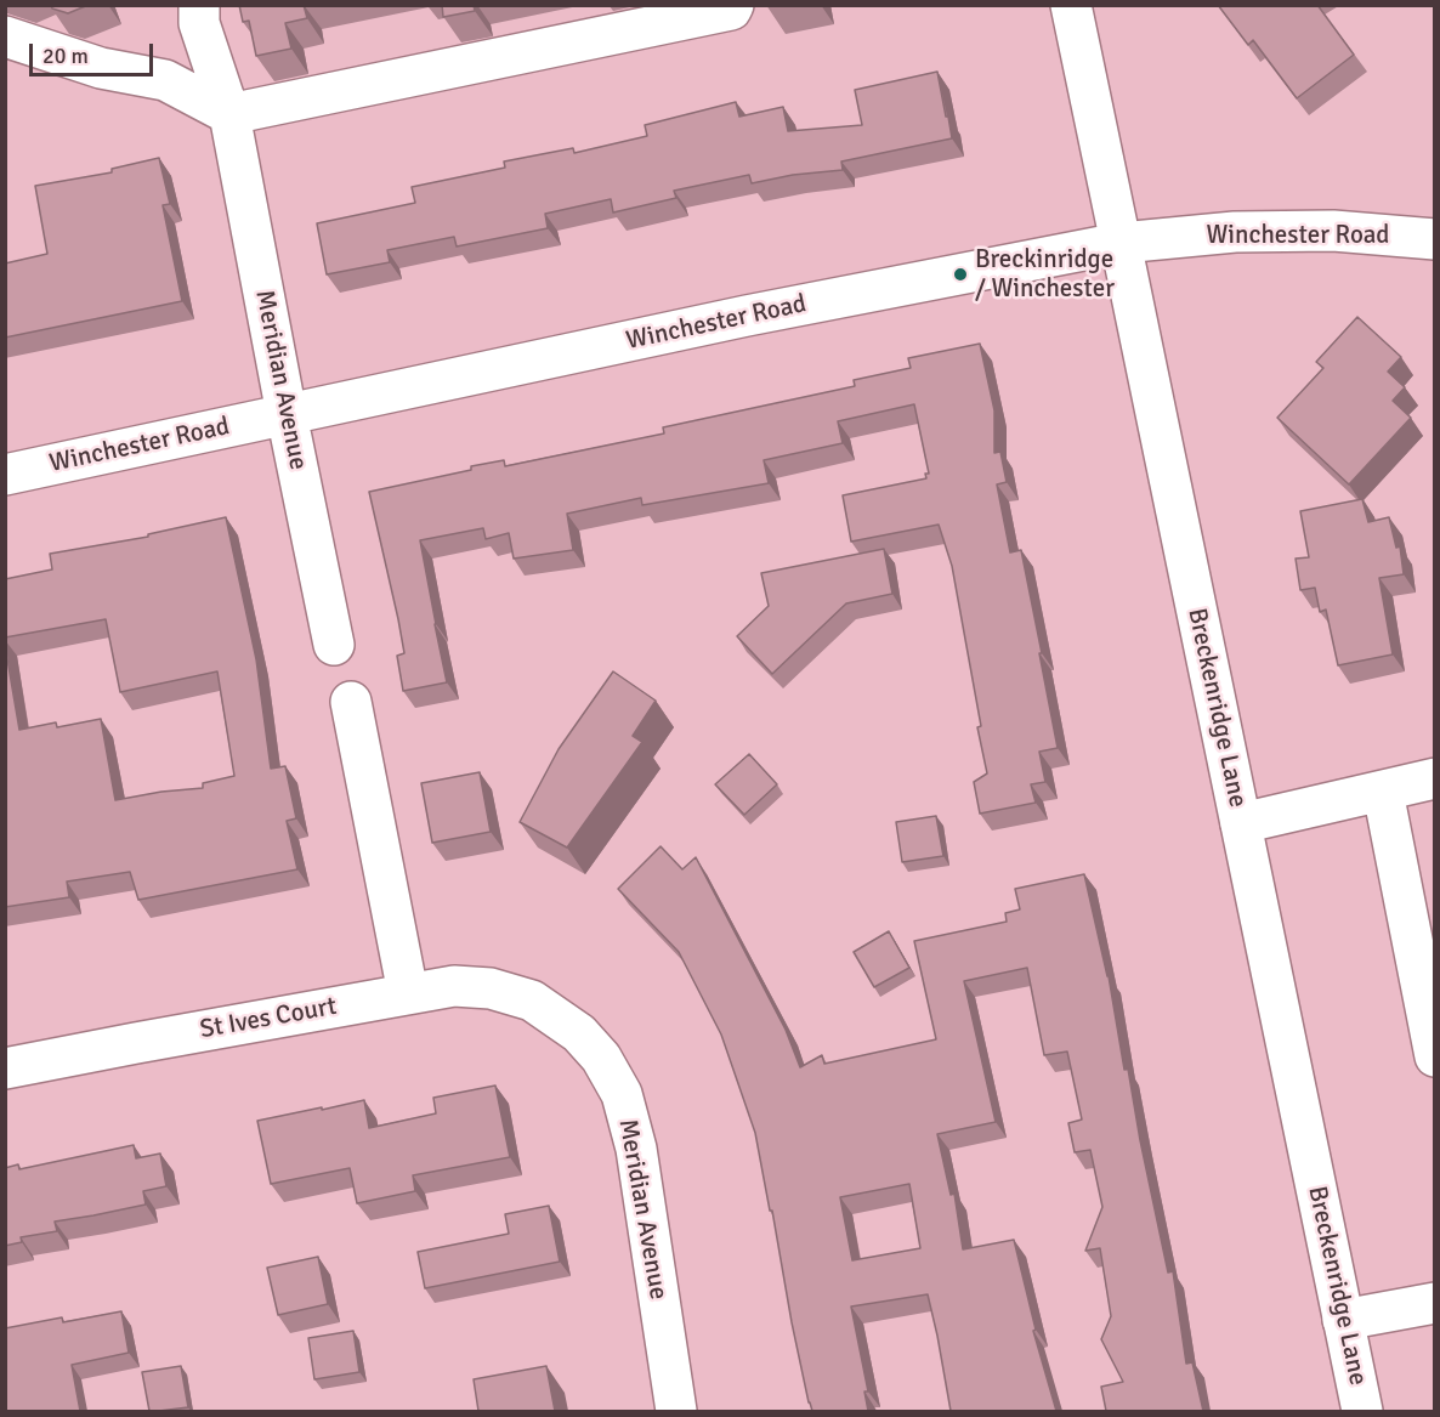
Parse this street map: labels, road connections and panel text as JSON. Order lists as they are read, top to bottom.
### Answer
{
  "streets": {
    "street": [
      "Winchester Road",
      "Meridian Avenue",
      "Breckenridge Lane",
      "St Ives Court"
    ]
  },
  "crossings": [
    ["Winchester Road", "Meridian Avenue"],
    ["Winchester Road", "Breckenridge Lane"],
    ["Meridian Avenue", "St Ives Court"]
  ],
  "places": ["Breckinridge / Winchester"],
  "scale_bar": "20 m"
}
